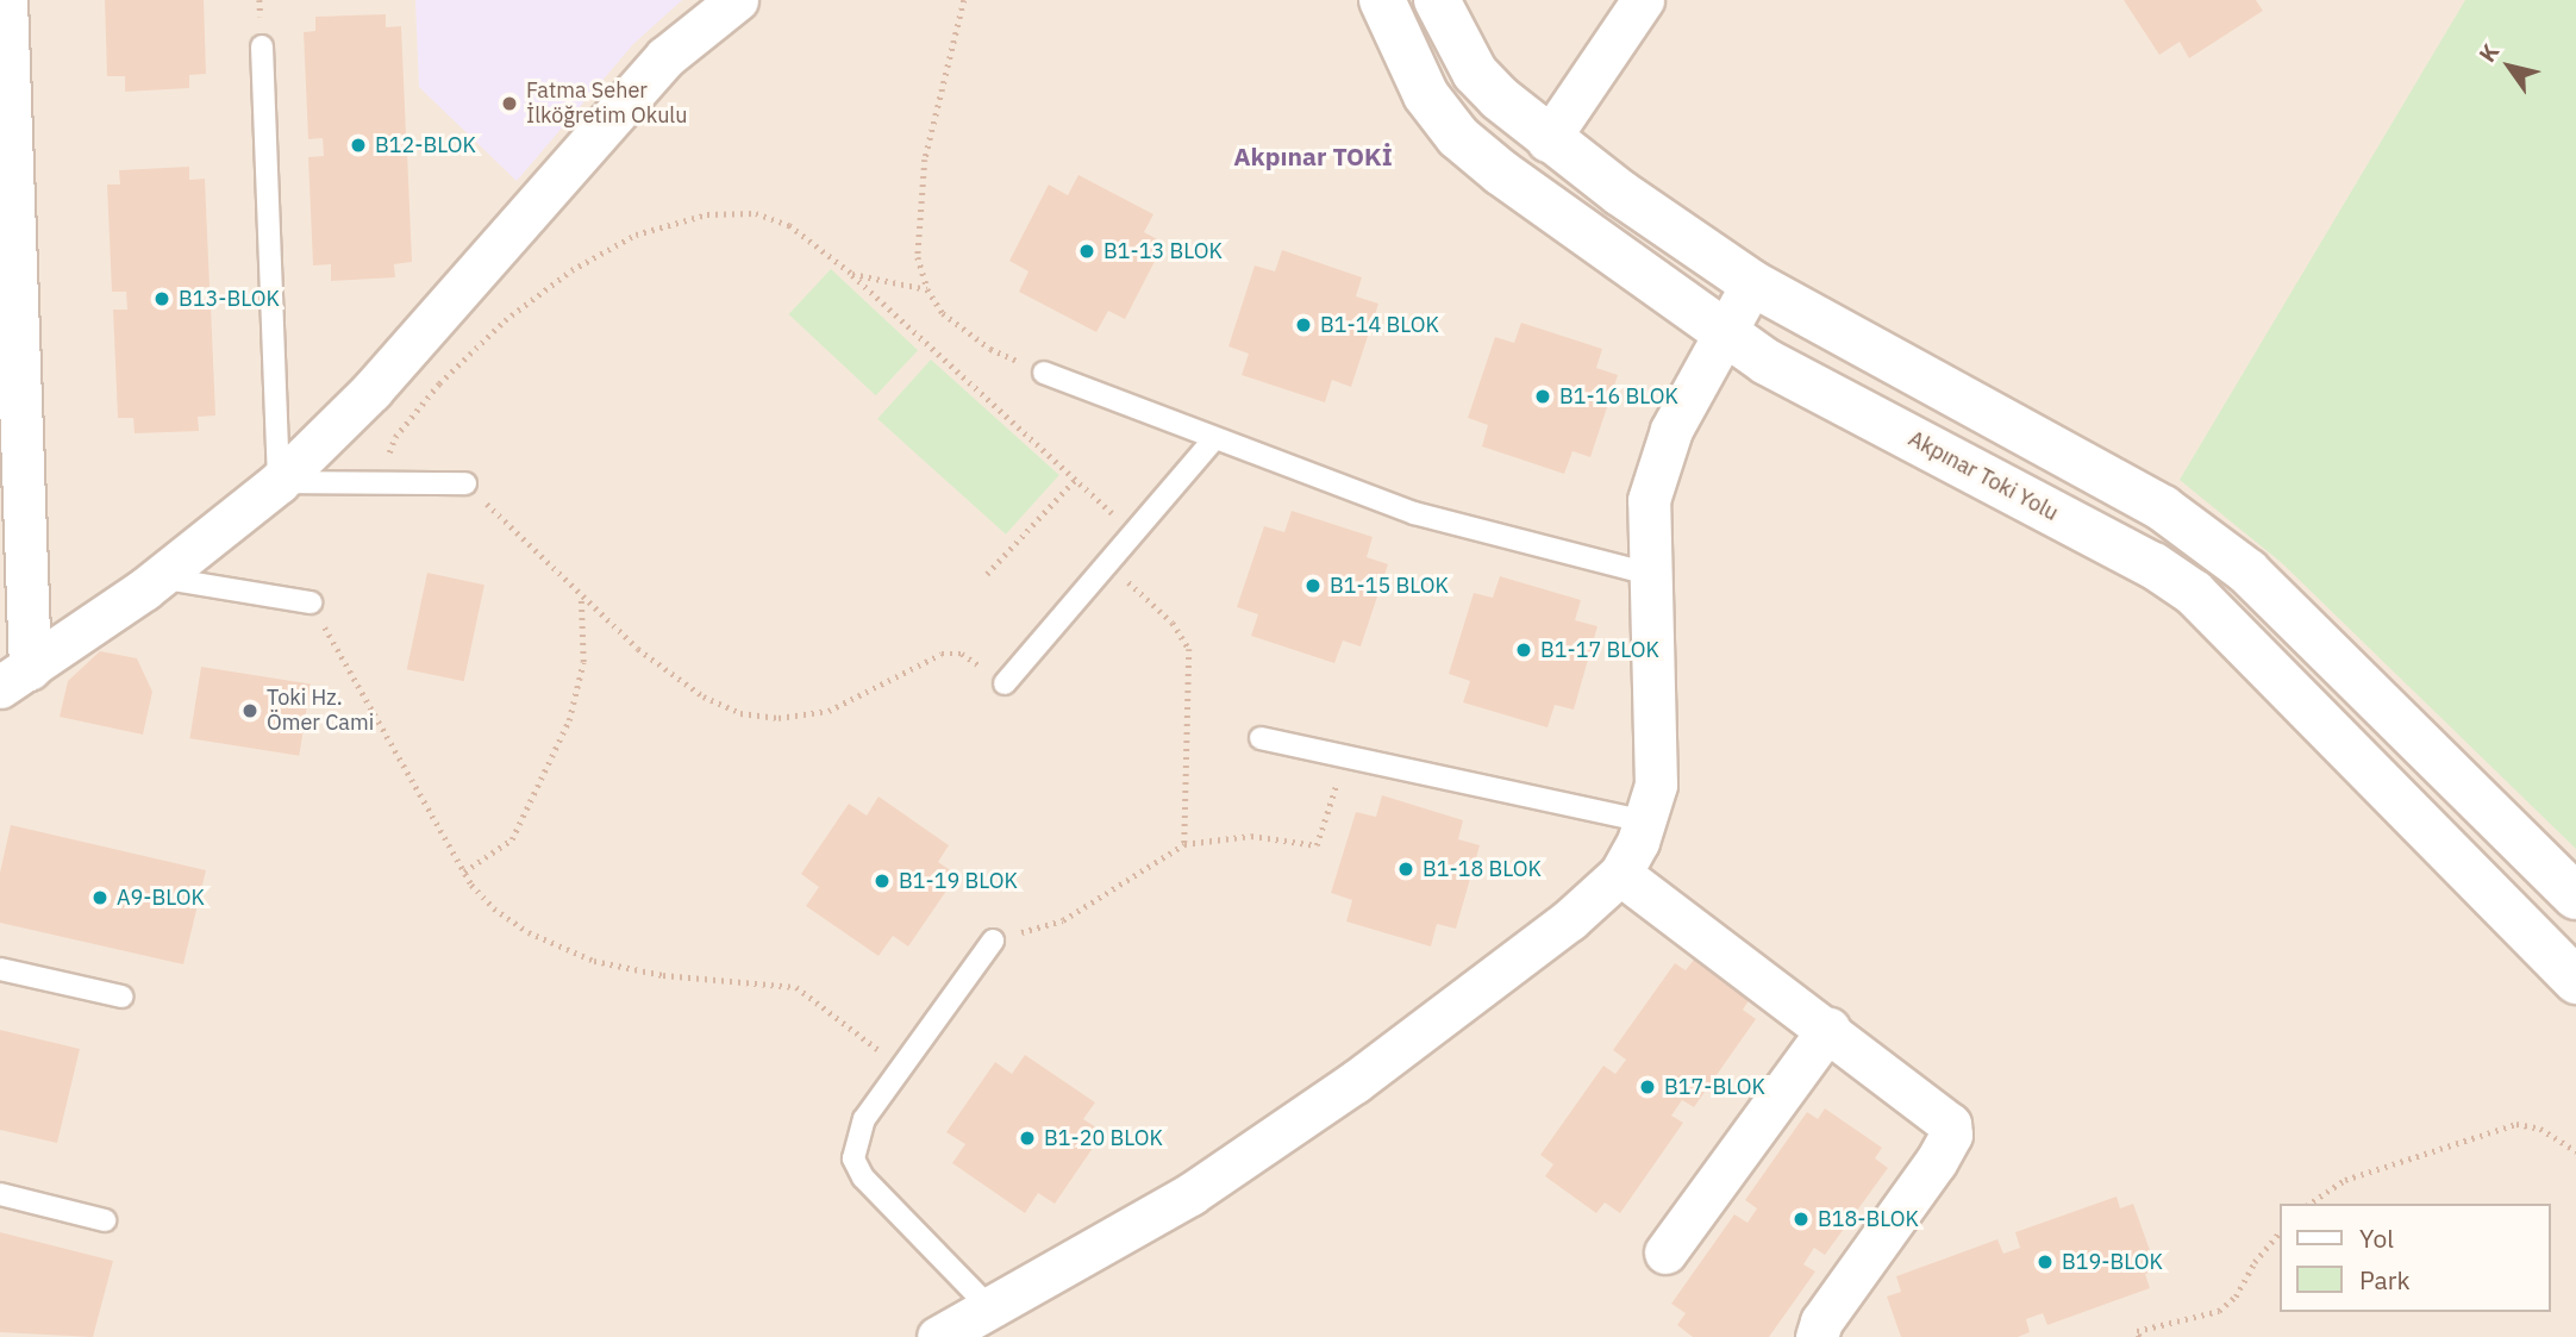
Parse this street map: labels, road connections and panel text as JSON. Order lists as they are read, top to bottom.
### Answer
{
  "streets": {
    "main road": ["Akpınar Toki Yolu"]
  },
  "districts": ["Akpınar TOKİ"],
  "places": [
    "Fatma Seher İlköğretim Okulu",
    "B12-BLOK",
    "B1-13 BLOK",
    "B13-BLOK",
    "B1-14 BLOK",
    "B1-16 BLOK",
    "B1-15 BLOK",
    "B1-17 BLOK",
    "Toki Hz. Ömer Cami",
    "B1-18 BLOK",
    "B1-19 BLOK",
    "A9-BLOK",
    "B17-BLOK",
    "B1-20 BLOK",
    "B18-BLOK",
    "B19-BLOK"
  ],
  "legend": ["Yol", "Park"],
  "north": "top left"
}
